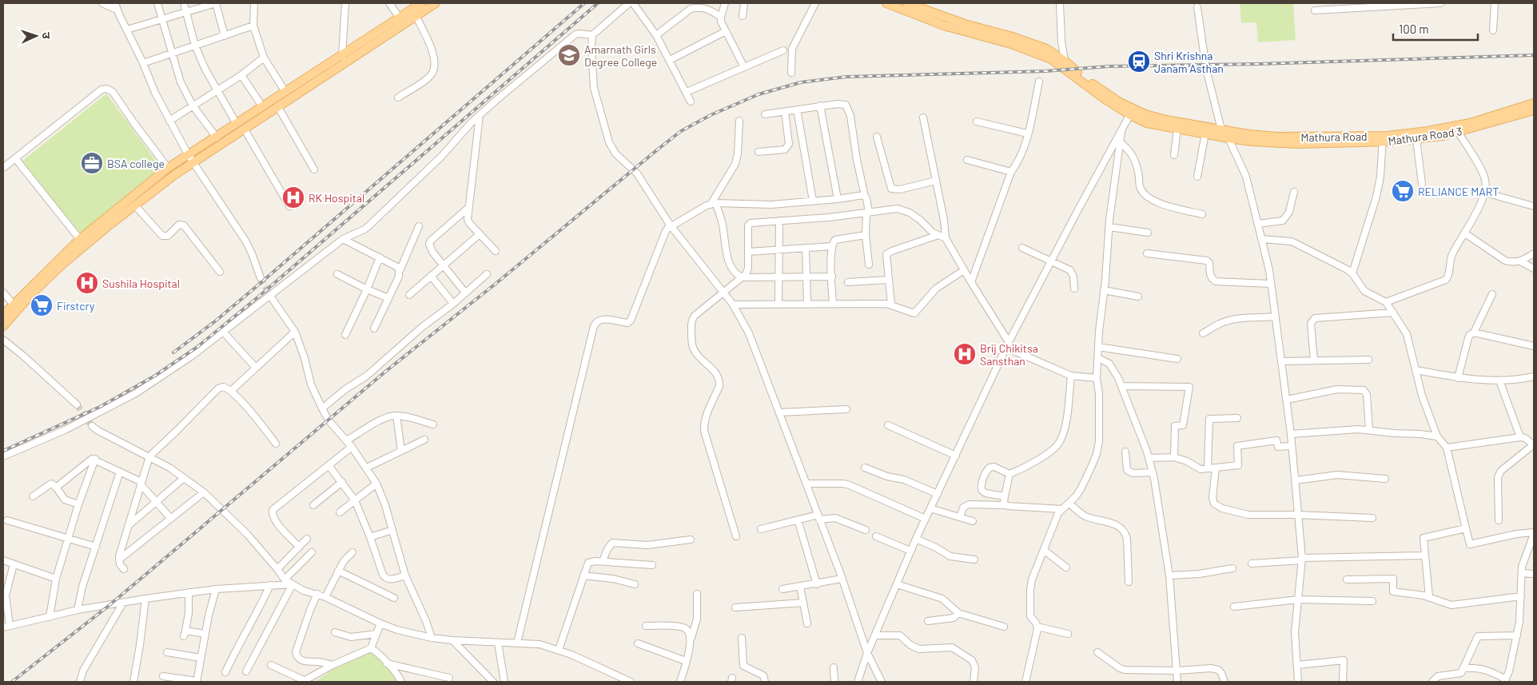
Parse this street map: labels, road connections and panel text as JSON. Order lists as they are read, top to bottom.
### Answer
{
  "streets": {
    "main road": ["Mathura Road 3", "Mathura Road"]
  },
  "crossings": [
    ["Mathura Road 3", "Mathura Road"]
  ],
  "places": {
    "school or university": ["Amarnath Girls Degree College"],
    "station": ["Shri Krishna Janam Asthan"],
    "office": ["BSA college"],
    "supermarket": ["RELIANCE MART", "Firstcry"],
    "hospital": ["RK Hospital", "Sushila Hospital", "Brij Chikitsa Sansthan"]
  },
  "scale_bar": "100 m",
  "north": "right"
}
